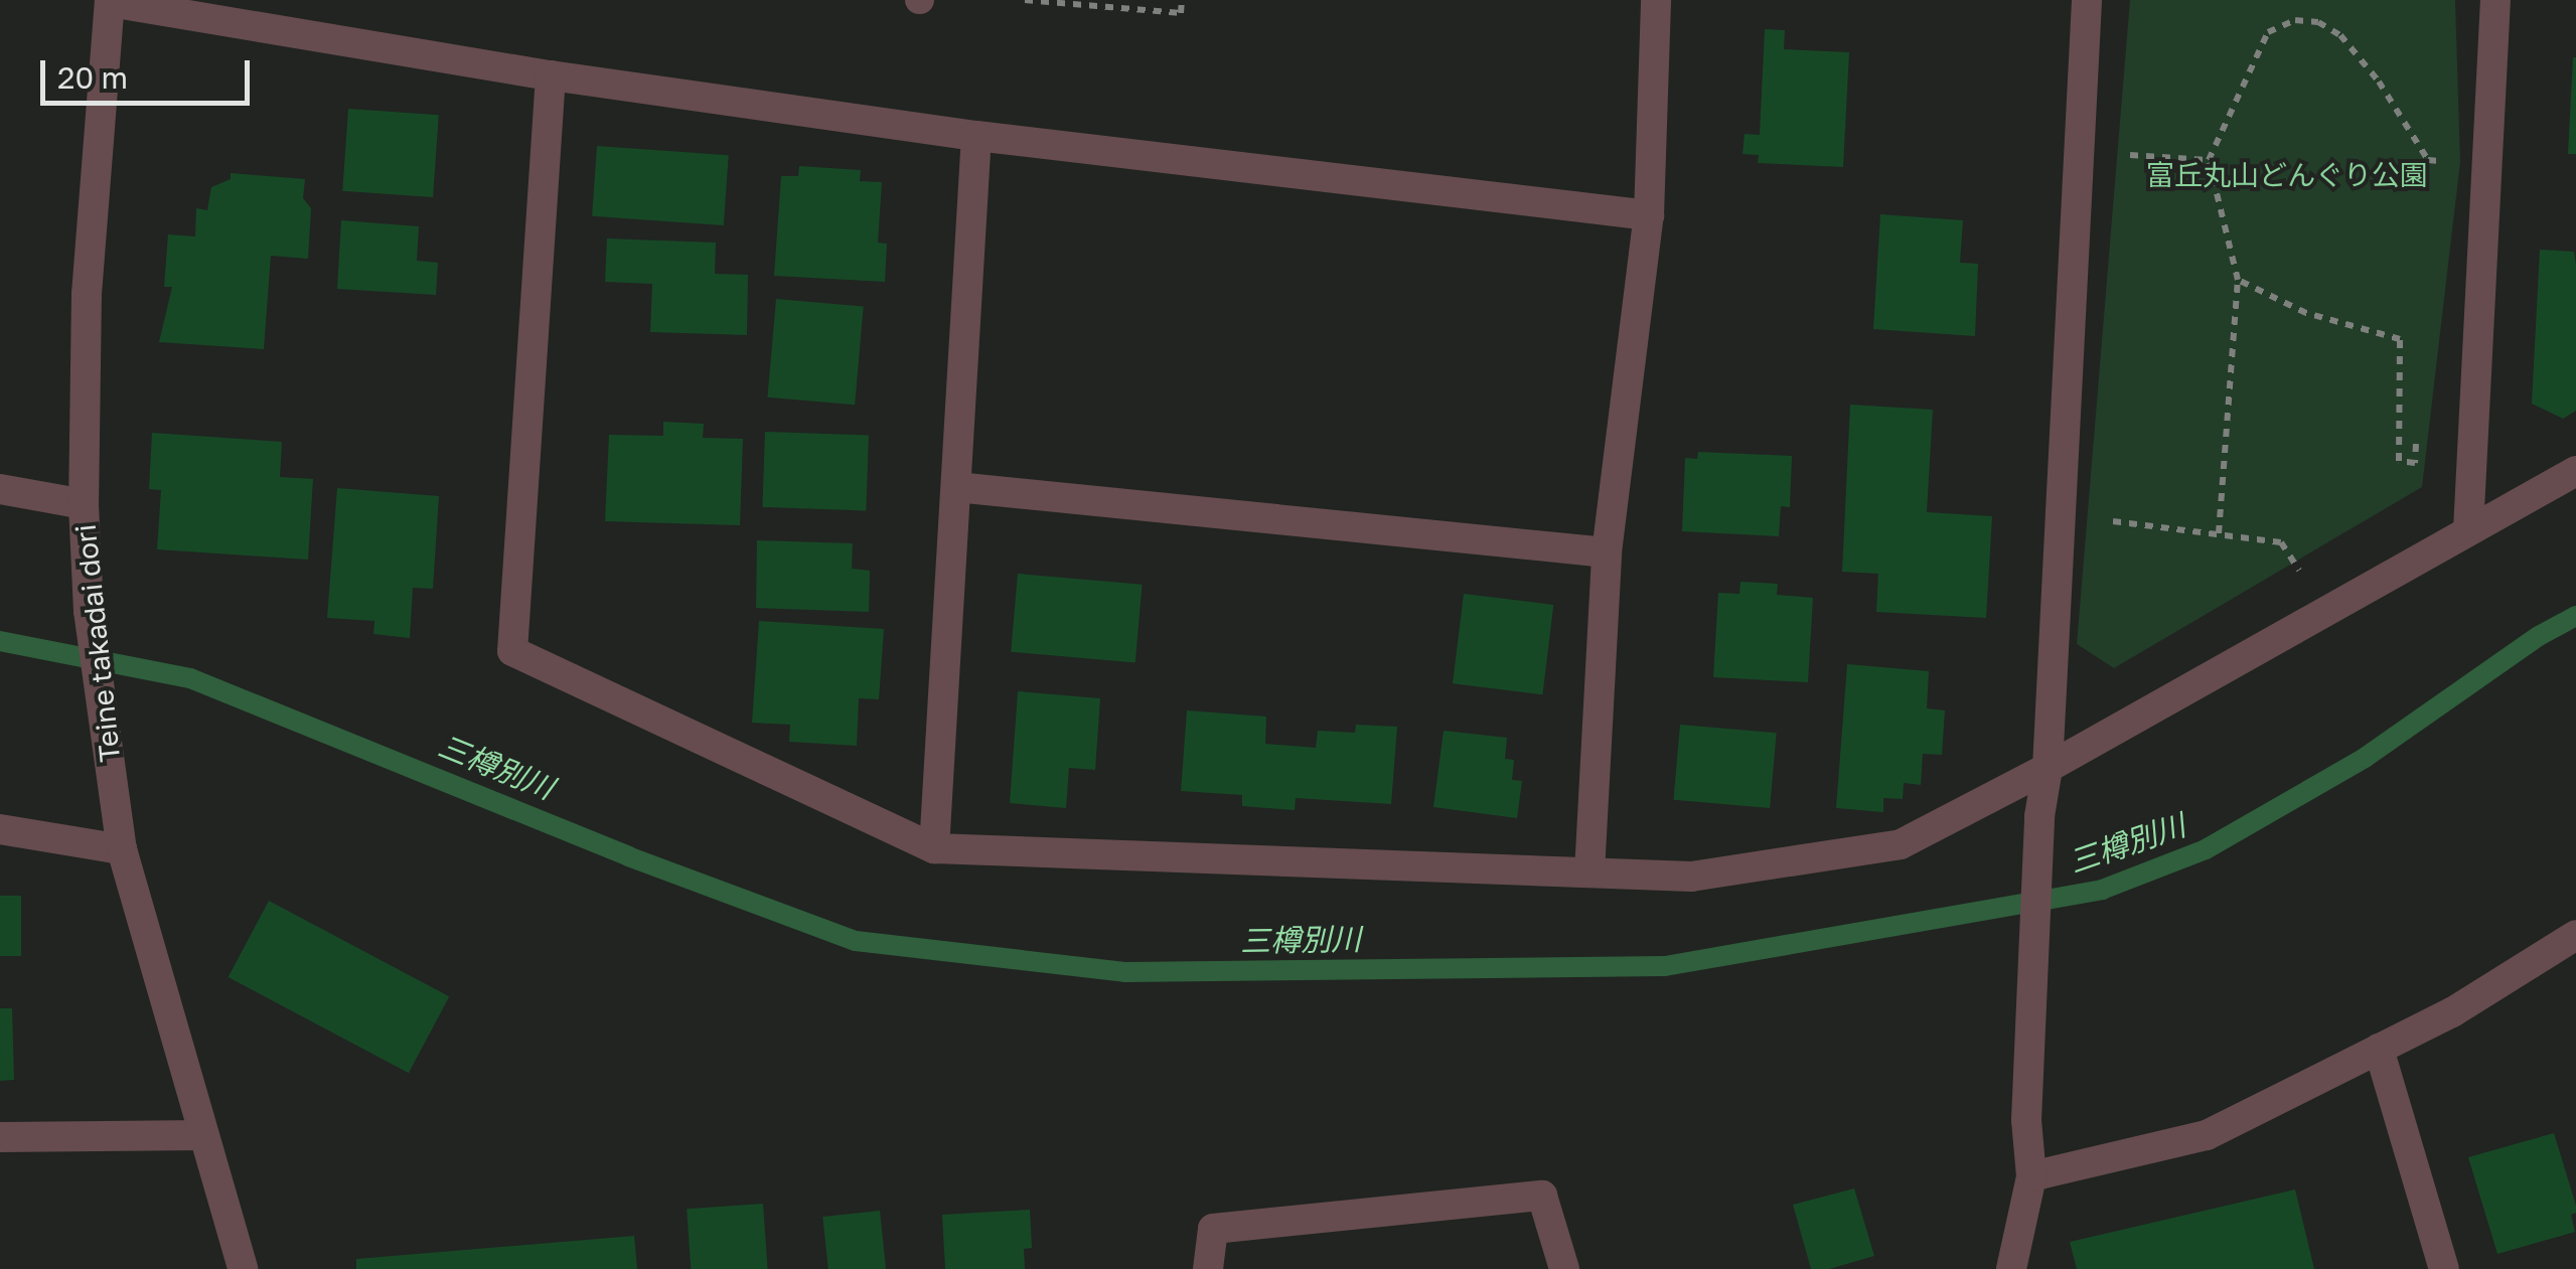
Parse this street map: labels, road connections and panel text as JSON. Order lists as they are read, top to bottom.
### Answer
{
  "streets": {
    "street": ["Teine takadai dori"]
  },
  "water": ["三樽別川"],
  "parks": ["富丘丸山どんぐり公園"],
  "scale_bar": "20 m"
}
